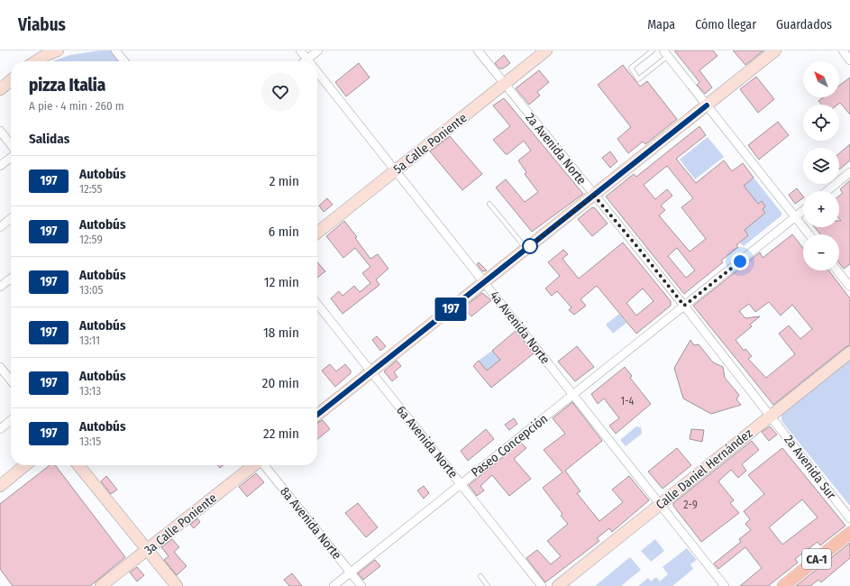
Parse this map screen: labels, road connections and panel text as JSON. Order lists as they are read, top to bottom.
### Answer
{
  "streets": {
    "main road": ["CA-1"],
    "street": [
      "5a Calle Poniente",
      "2a Avenida Norte",
      "4a Avenida Norte",
      "6a Avenida Norte",
      "Paseo Concepción",
      "2a Avenida Sur",
      "Calle Daniel Hernández",
      "8a Avenida Norte",
      "3a Calle Poniente"
    ]
  },
  "crossings": [
    ["5a Calle Poniente", "2a Avenida Norte"],
    ["5a Calle Poniente", "4a Avenida Norte"],
    ["2a Avenida Norte", "Paseo Concepción"],
    ["2a Avenida Norte", "2a Avenida Sur"],
    ["2a Avenida Norte", "Calle Daniel Hernández"],
    ["4a Avenida Norte", "Paseo Concepción"],
    ["4a Avenida Norte", "Calle Daniel Hernández"],
    ["6a Avenida Norte", "Paseo Concepción"],
    ["Paseo Concepción", "8a Avenida Norte"],
    ["2a Avenida Sur", "Calle Daniel Hernández"]
  ],
  "lines": ["bus line 197"],
  "house_numbers": ["1-4", "2-9"],
  "north": "top left",
  "page": {
    "header": "Viabus",
    "nav": ["Mapa", "Cómo llegar", "Guardados"],
    "on_map": "197",
    "map_buttons": ["+", "−"],
    "heading": [
      ["pizza Italia", "A pie · 4 min · 260 m"],
      "Salidas"
    ],
    "list": [
      {
        "mark": "197",
        "name": "Autobús",
        "note": "12:55",
        "value": "2 min"
      },
      {
        "mark": "197",
        "name": "Autobús",
        "note": "12:59",
        "value": "6 min"
      },
      {
        "mark": "197",
        "name": "Autobús",
        "note": "13:05",
        "value": "12 min"
      },
      {
        "mark": "197",
        "name": "Autobús",
        "note": "13:11",
        "value": "18 min"
      },
      {
        "mark": "197",
        "name": "Autobús",
        "note": "13:13",
        "value": "20 min"
      },
      {
        "mark": "197",
        "name": "Autobús",
        "note": "13:15",
        "value": "22 min"
      }
    ]
  }
}
